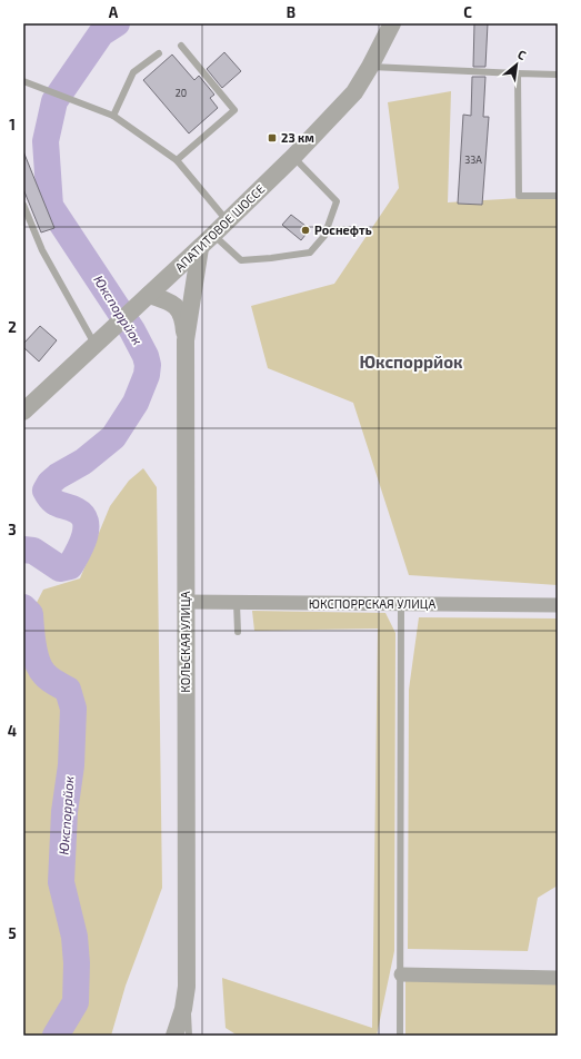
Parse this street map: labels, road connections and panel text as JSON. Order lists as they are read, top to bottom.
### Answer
{
  "streets": {
    "street": ["АПАТИТОВОЕ ШОССЕ", "ЮКСПОРРСКАЯ УЛИЦА", "КОЛЬСКАЯ УЛИЦА"]
  },
  "crossings": [
    ["АПАТИТОВОЕ ШОССЕ", "КОЛЬСКАЯ УЛИЦА"],
    ["ЮКСПОРРСКАЯ УЛИЦА", "КОЛЬСКАЯ УЛИЦА"]
  ],
  "districts": ["Юкспоррйок"],
  "water": ["Юкспоррйок"],
  "places": {
    "transit": ["23 км"],
    "other": ["Роснефть"]
  },
  "house_numbers": ["20", "33А"],
  "north": "top right",
  "grid": {
    "columns": ["A", "B", "C"],
    "rows": [
      "1",
      "2",
      "3",
      "4",
      "5"
    ]
  }
}
